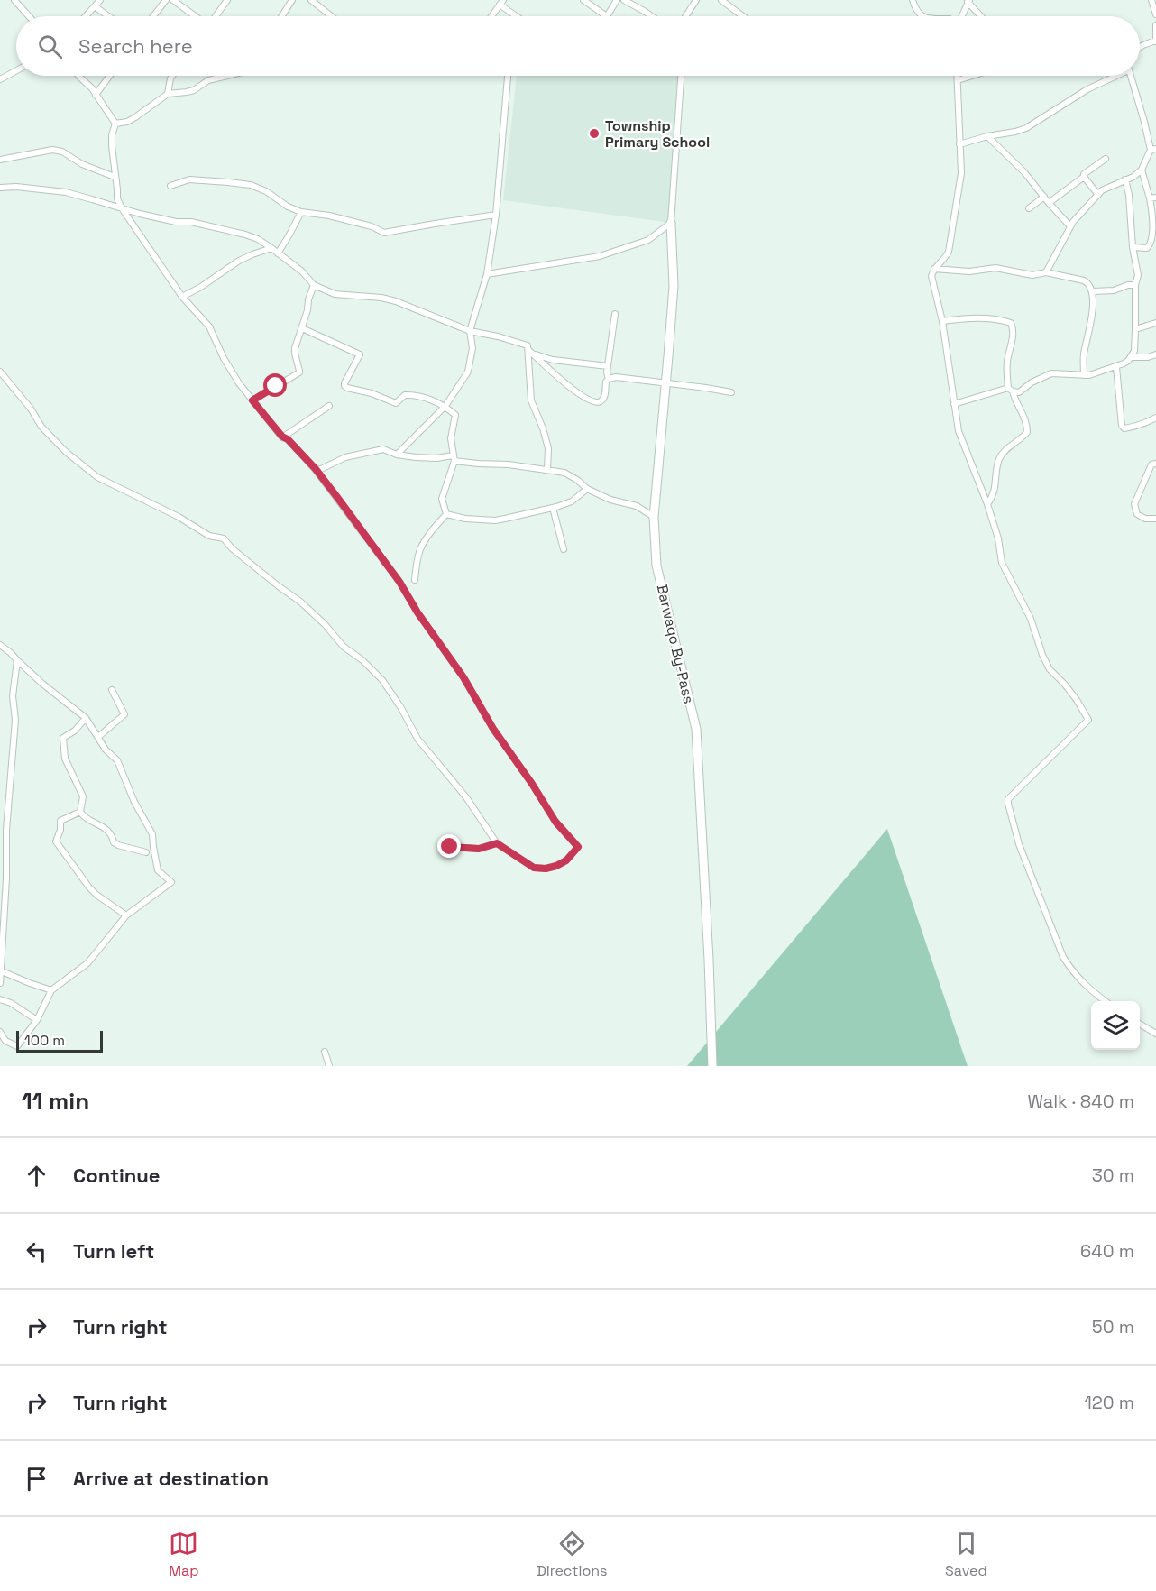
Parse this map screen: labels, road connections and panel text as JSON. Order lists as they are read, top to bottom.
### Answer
{
  "streets": {
    "highway": ["Barwaqo By-Pass"]
  },
  "places": ["Township Primary School"],
  "scale_bar": "100 m",
  "page": {
    "search": "Search here",
    "scale": "100 m",
    "heading": ["11 min", "Walk · 840 m"],
    "list": [
      ["Continue", "30 m"],
      ["Turn left", "640 m"],
      ["Turn right", "50 m"],
      ["Turn right", "120 m"],
      "Arrive at destination"
    ],
    "nav": ["Map", "Directions", "Saved"]
  }
}
